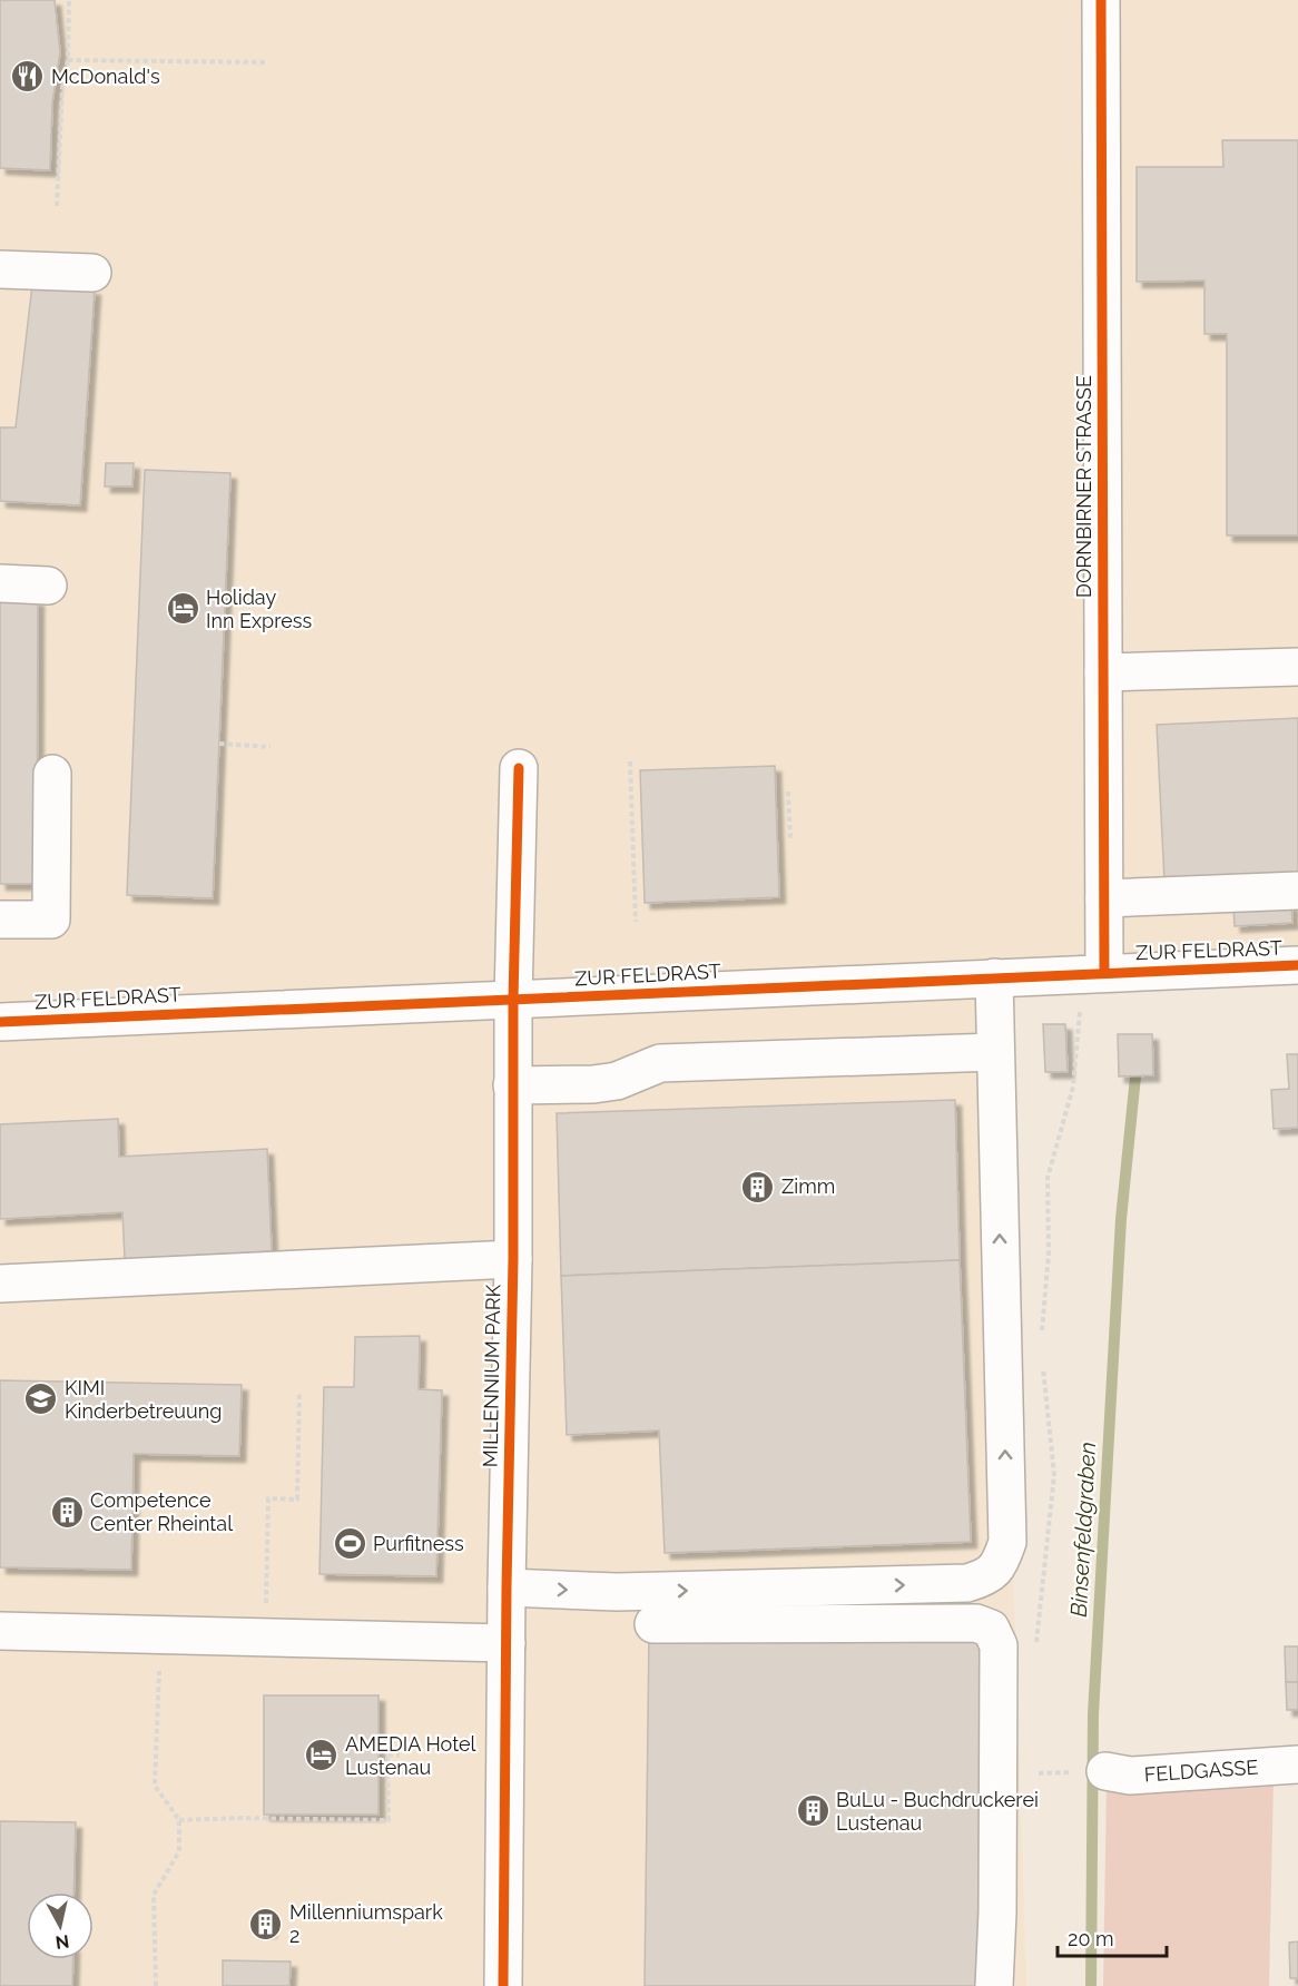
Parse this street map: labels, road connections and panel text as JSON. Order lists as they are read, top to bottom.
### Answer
{
  "streets": {
    "street": [
      "DORNBIRNER STRASSE",
      "ZUR FELDRAST",
      "MILLENNIUM PARK",
      "FELDGASSE"
    ]
  },
  "crossings": [
    ["DORNBIRNER STRASSE", "ZUR FELDRAST"],
    ["ZUR FELDRAST", "MILLENNIUM PARK"]
  ],
  "water": ["Binsenfeldgraben"],
  "places": {
    "restaurant": ["McDonald's"],
    "hotel": ["Holiday Inn Express", "AMEDIA Hotel Lustenau"],
    "building": [
      "Zimm",
      "Competence Center Rheintal",
      "BuLu - Buchdruckerei Lustenau",
      "Millenniumspark 2"
    ],
    "school or university": ["KIMI Kinderbetreuung"],
    "sports": ["Purfitness"]
  },
  "scale_bar": "20 m",
  "north": "bottom"
}
